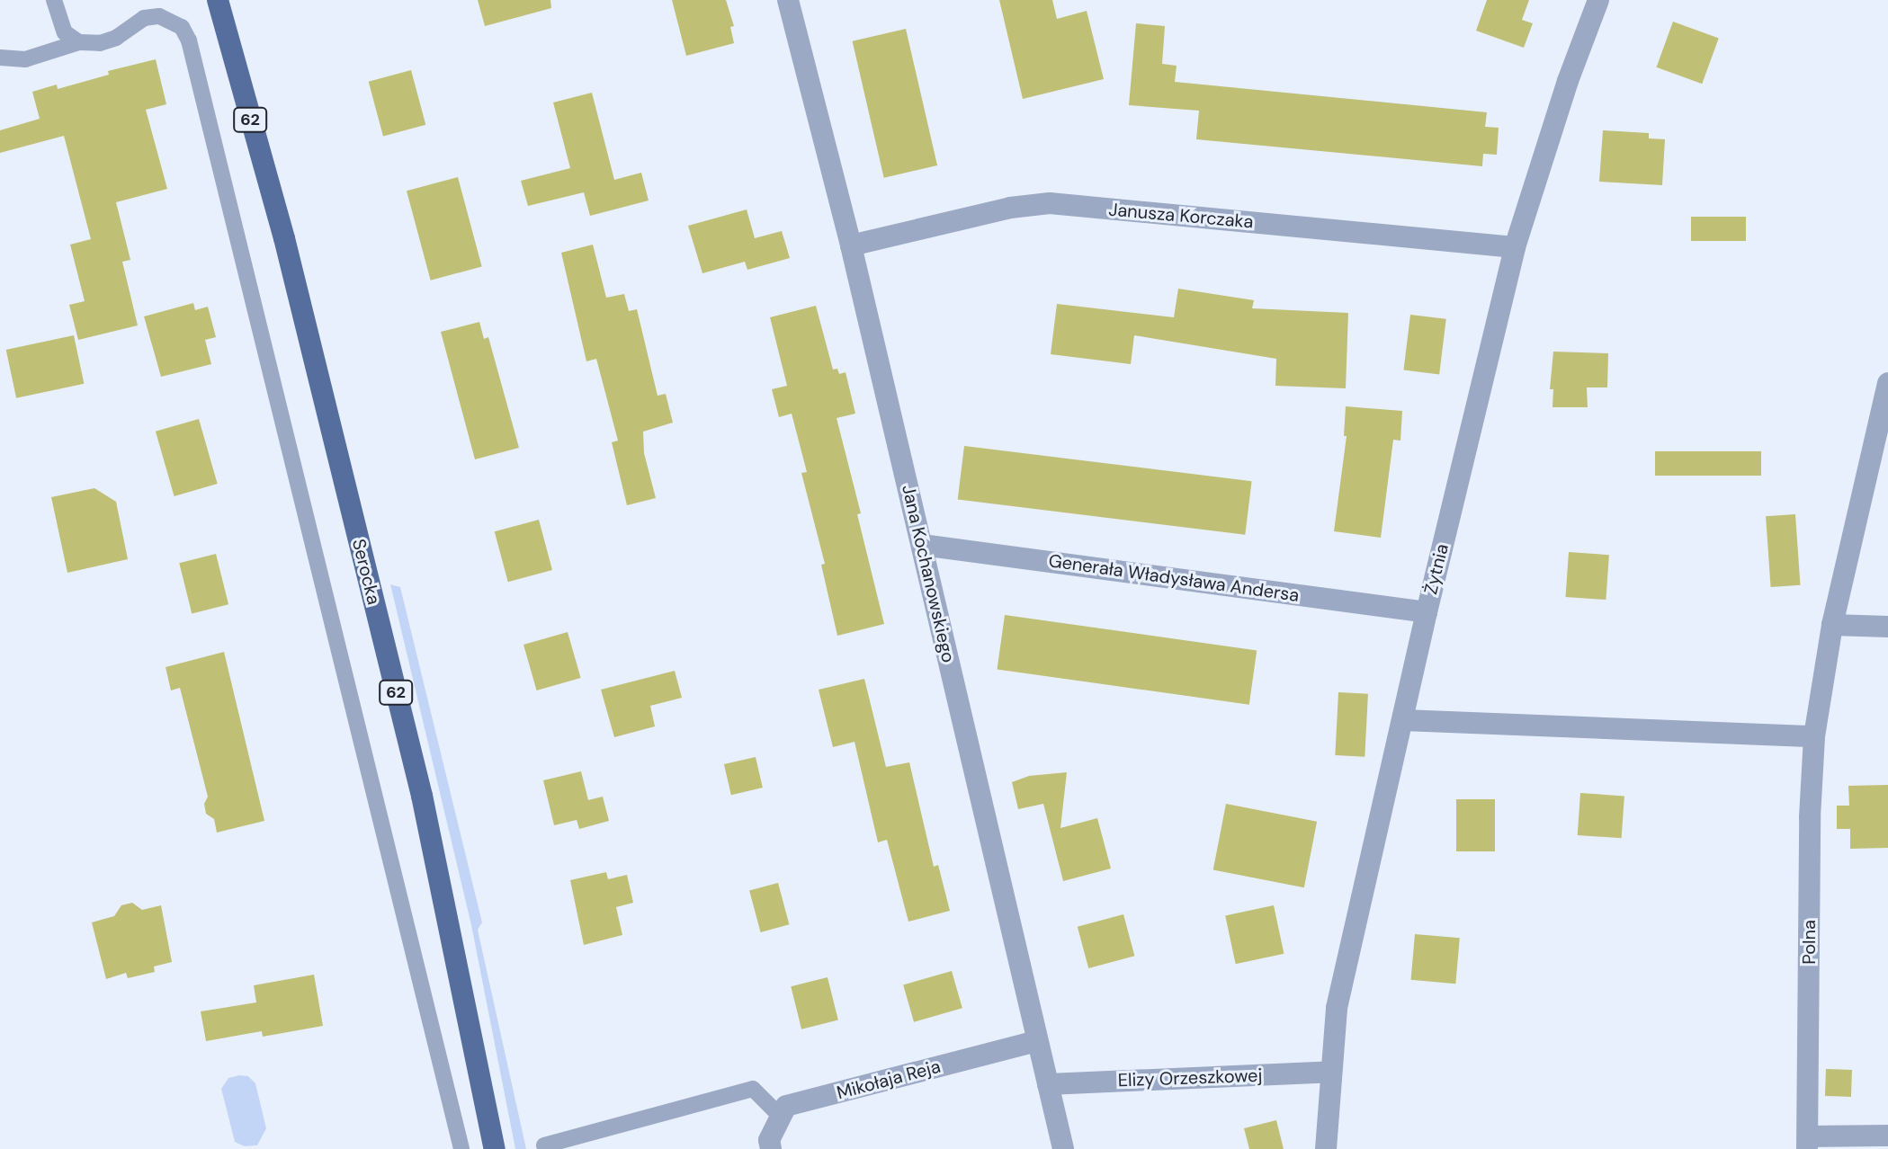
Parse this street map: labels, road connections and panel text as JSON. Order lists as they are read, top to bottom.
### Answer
{
  "streets": {
    "main road": ["62", "Serocka"],
    "street": [
      "Janusza Korczaka",
      "Żytnia",
      "Jana Kochanowskiego",
      "Generała Władysława Andersa",
      "Polna",
      "Elizy Orzeszkowej",
      "Mikołaja Reja"
    ]
  },
  "crossings": [
    ["Janusza Korczaka", "Żytnia"],
    ["Janusza Korczaka", "Jana Kochanowskiego"],
    ["Żytnia", "Generała Władysława Andersa"],
    ["Żytnia", "Elizy Orzeszkowej"],
    ["Jana Kochanowskiego", "Generała Władysława Andersa"],
    ["Jana Kochanowskiego", "Elizy Orzeszkowej"],
    ["Jana Kochanowskiego", "Mikołaja Reja"]
  ]
}
